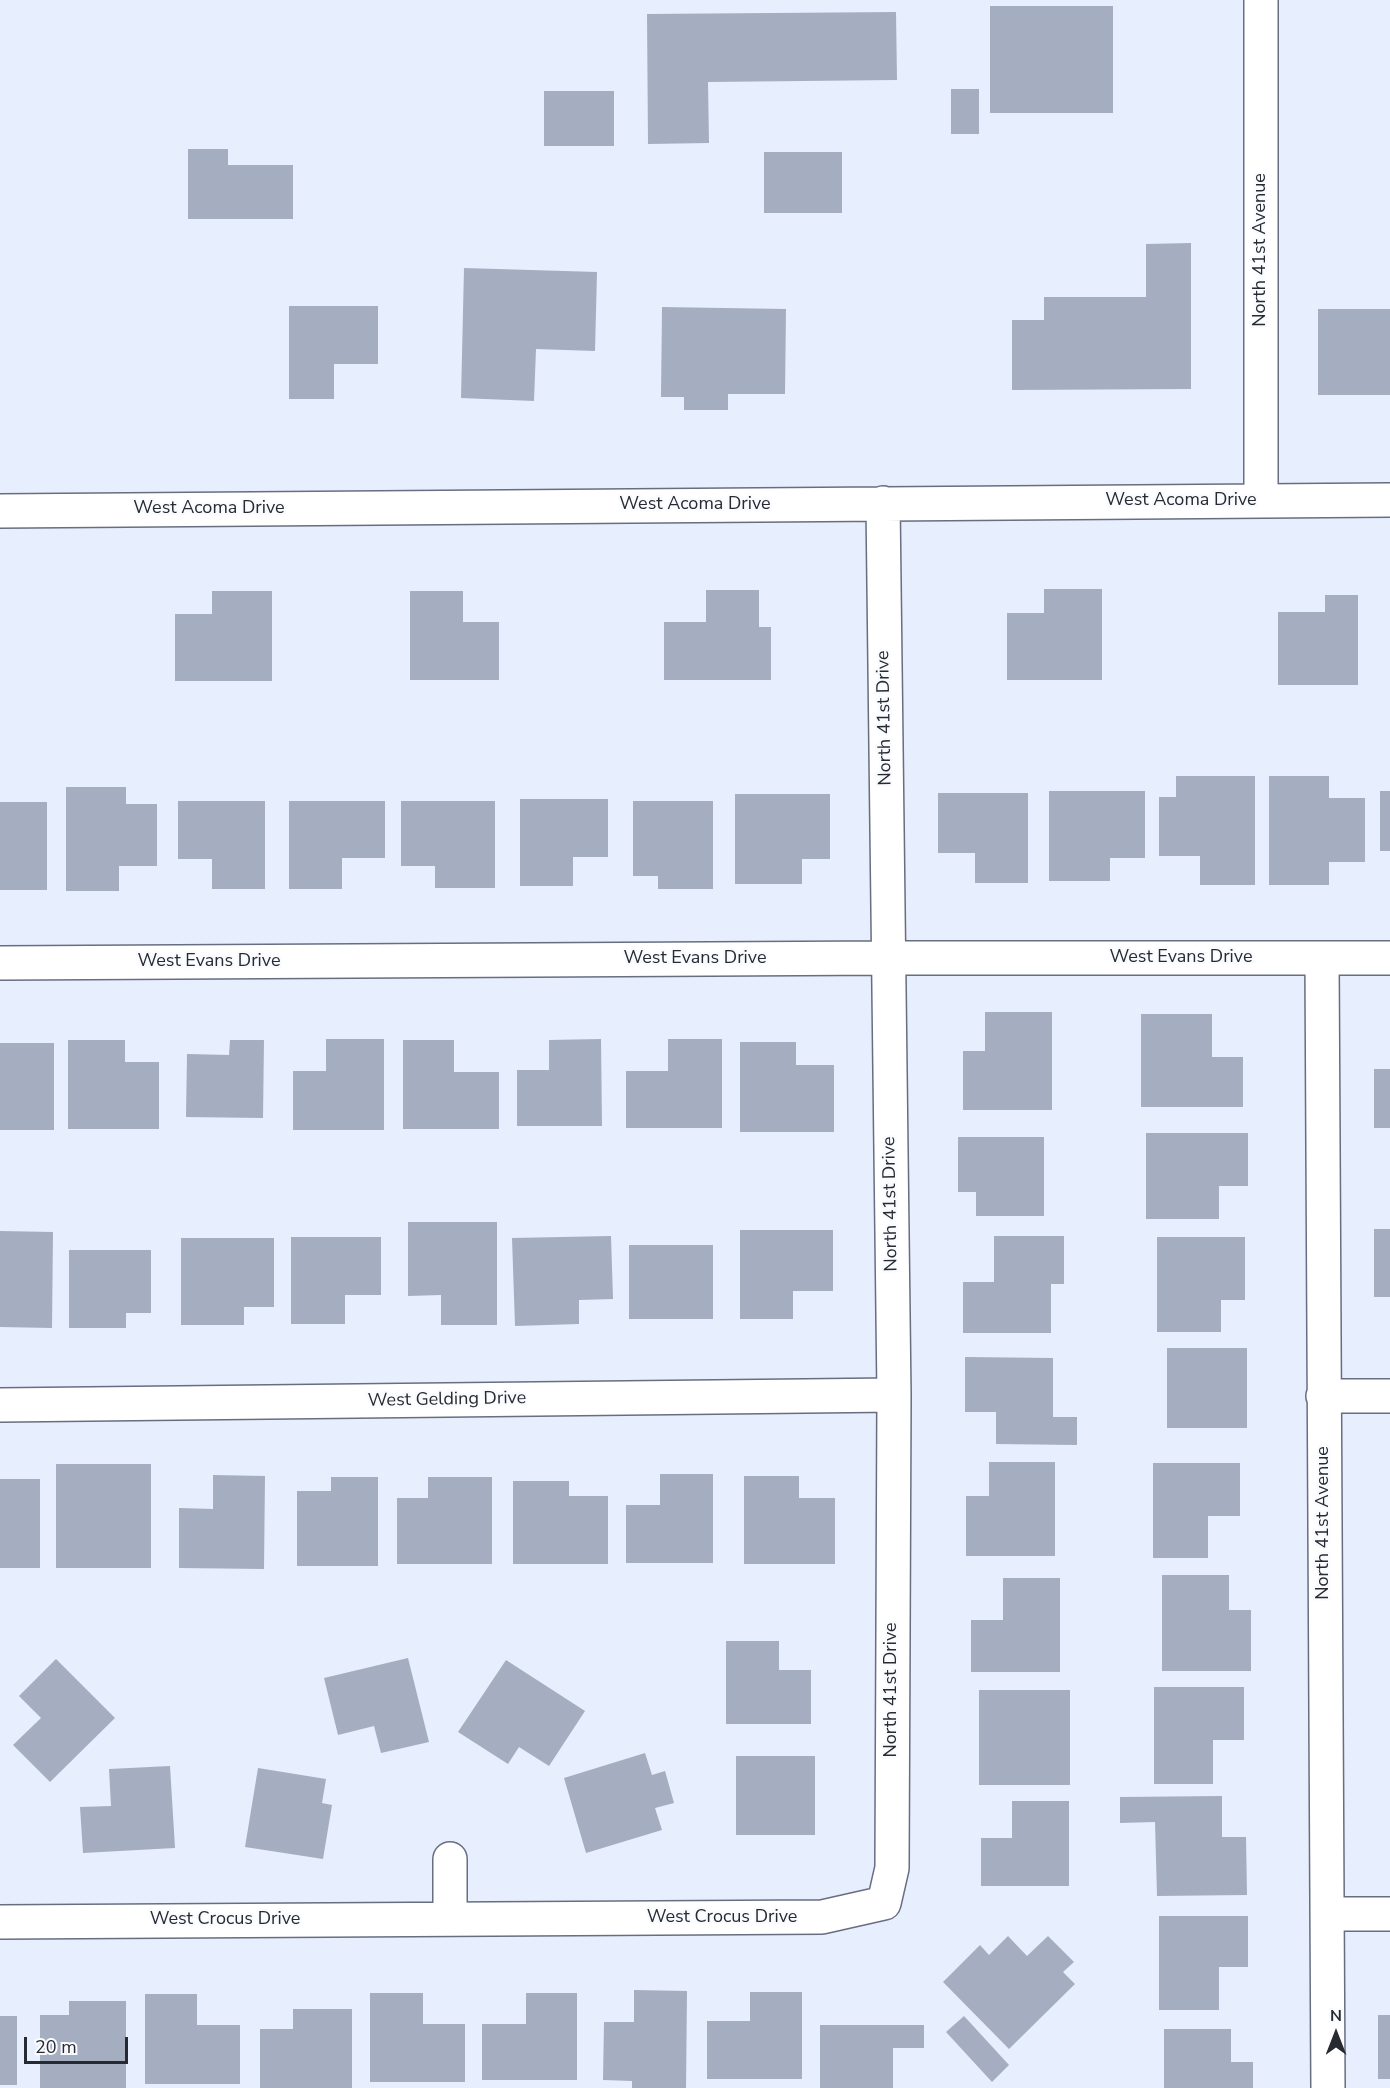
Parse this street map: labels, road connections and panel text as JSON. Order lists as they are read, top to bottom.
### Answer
{
  "streets": {
    "street": [
      "North 41st Avenue",
      "West Acoma Drive",
      "North 41st Drive",
      "West Evans Drive",
      "West Gelding Drive",
      "West Crocus Drive"
    ]
  },
  "crossings": [
    ["North 41st Avenue", "West Acoma Drive"],
    ["North 41st Avenue", "West Evans Drive"],
    ["West Acoma Drive", "North 41st Drive"],
    ["North 41st Drive", "West Evans Drive"],
    ["North 41st Drive", "West Gelding Drive"],
    ["North 41st Drive", "West Crocus Drive"]
  ],
  "scale_bar": "20 m",
  "north": "top"
}
